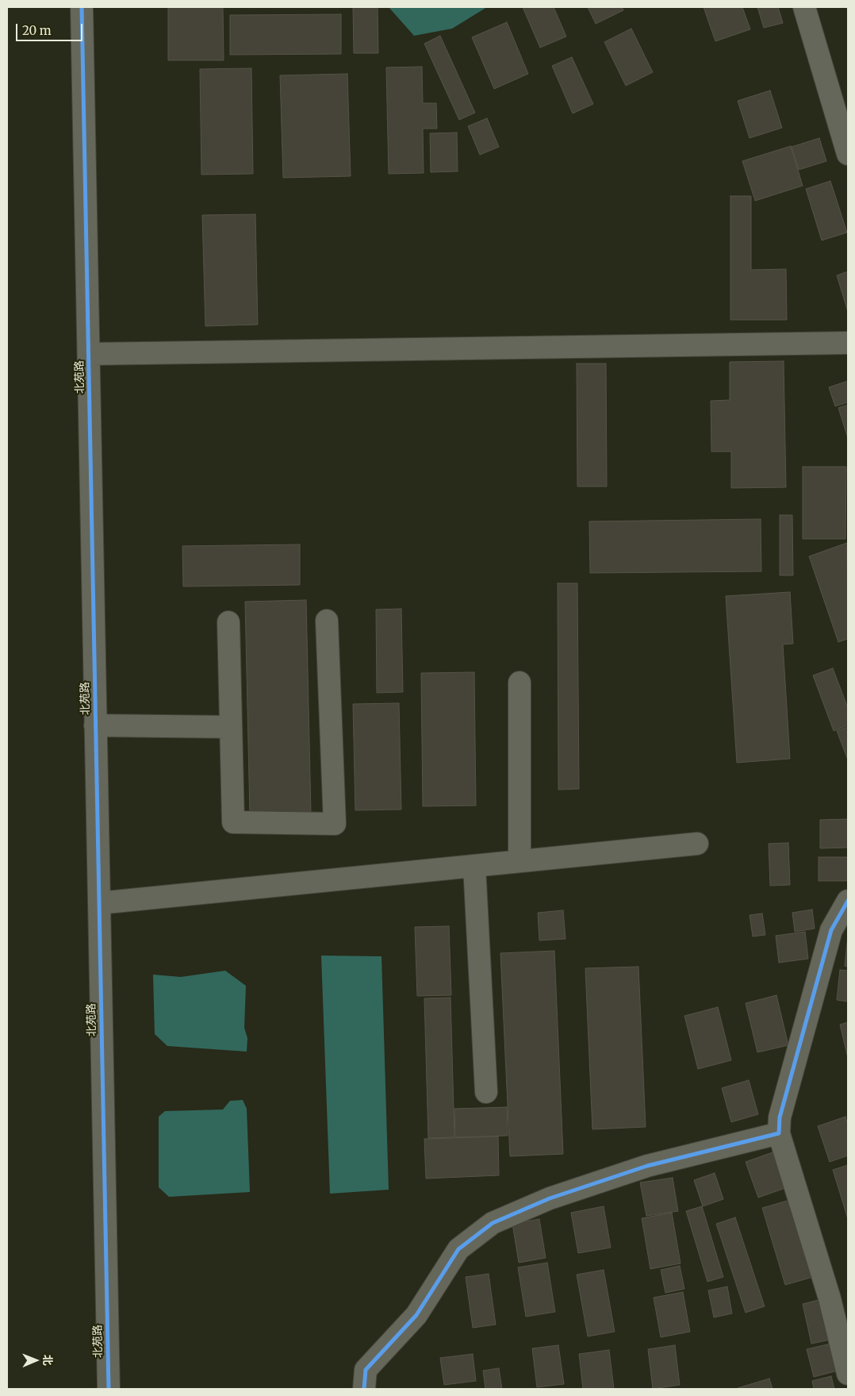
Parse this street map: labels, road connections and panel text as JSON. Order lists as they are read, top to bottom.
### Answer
{
  "streets": {
    "street": ["北苑路"]
  },
  "scale_bar": "20 m",
  "north": "right"
}
